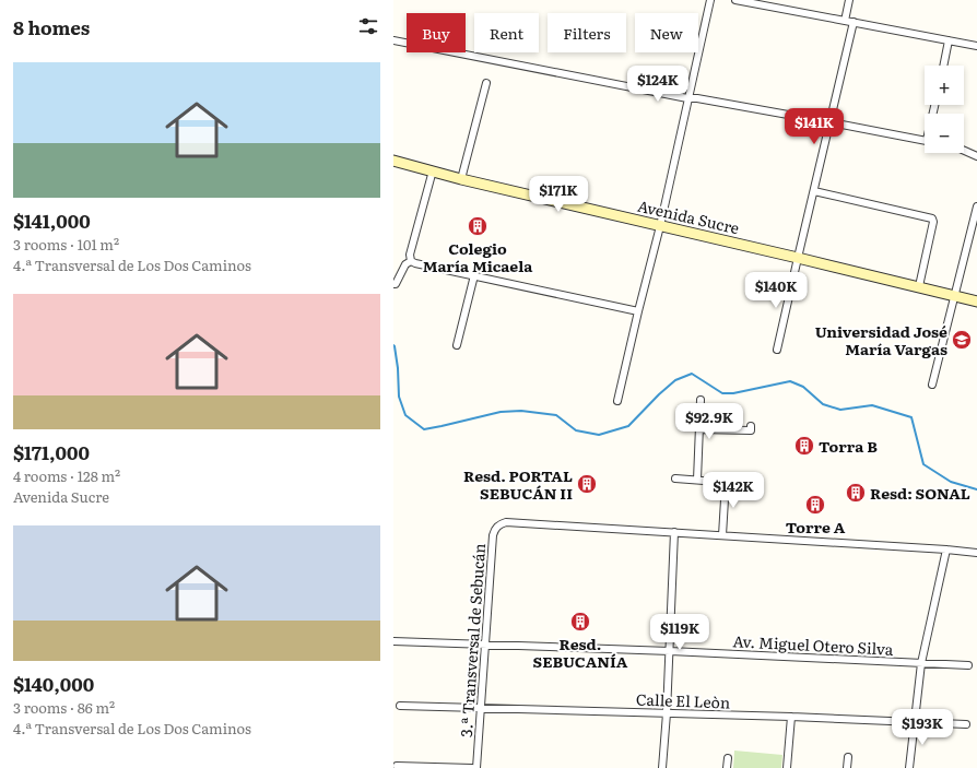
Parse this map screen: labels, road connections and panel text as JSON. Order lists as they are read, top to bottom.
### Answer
{
  "streets": {
    "main road": ["Avenida Sucre"],
    "street": ["3.ª Transversal de Sebucán", "Av. Miguel Otero Silva", "Calle El Leòn"]
  },
  "crossings": [
    ["3.ª Transversal de Sebucán", "Av. Miguel Otero Silva"],
    ["3.ª Transversal de Sebucán", "Calle El Leòn"]
  ],
  "places": {
    "building": [
      "Colegio María Micaela",
      "Torra B",
      "Resd. PORTAL SEBUCÁN II",
      "Resd: SONAL",
      "Torre A",
      "Resd. SEBUCANÍA"
    ],
    "school or university": ["Universidad José María Vargas"]
  },
  "page": {
    "heading": "8 homes",
    "chip": [
      "Buy",
      "Rent",
      "Filters",
      "New"
    ],
    "list": [
      {
        "name": "$141,000",
        "note": "3 rooms · 101 m² · 4.ª Transversal de Los Dos Caminos"
      },
      {
        "name": "$171,000",
        "note": "4 rooms · 128 m² · Avenida Sucre"
      },
      {
        "name": "$140,000",
        "note": "3 rooms · 86 m² · 4.ª Transversal de Los Dos Caminos"
      }
    ],
    "map_buttons": ["+", "−"],
    "price": [
      "$124K",
      "$141K",
      "$171K",
      "$140K",
      "$92.9K",
      "$142K",
      "$119K",
      "$193K"
    ]
  }
}
